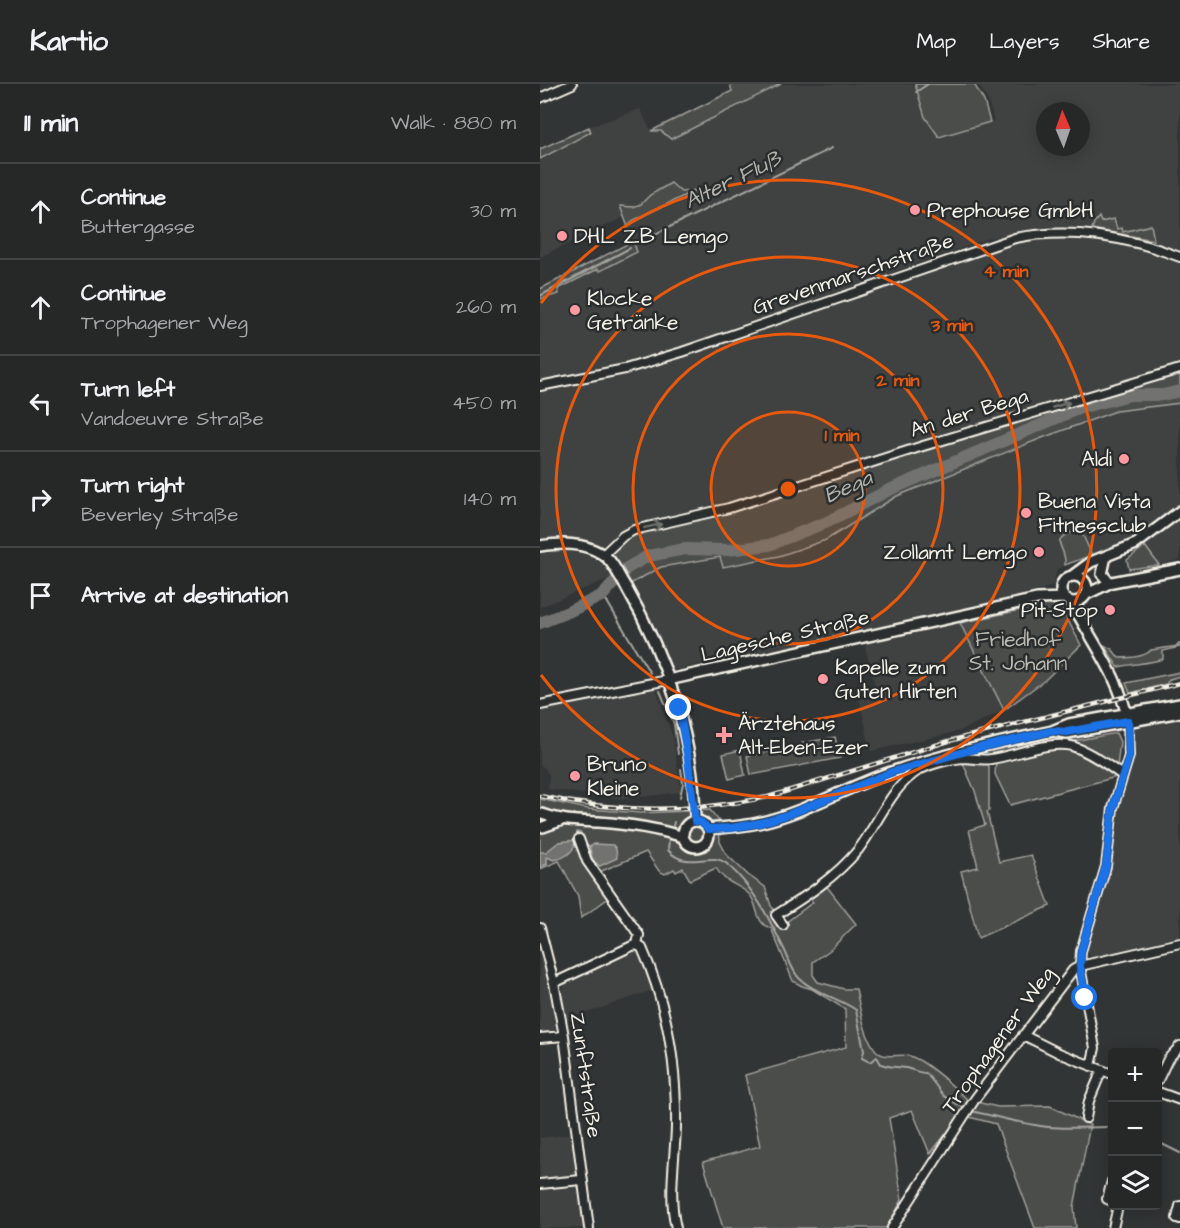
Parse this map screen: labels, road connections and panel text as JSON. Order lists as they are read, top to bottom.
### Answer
{
  "streets": {
    "street": [
      "Grevenmarschstraße",
      "An der Bega",
      "Lagesche Straße",
      "Trophagener Weg",
      "Zunftstraße"
    ]
  },
  "crossings": [
    ["Lagesche Straße", "Trophagener Weg"]
  ],
  "one_way": ["An der Bega"],
  "water": ["Alter Fluß", "Bega"],
  "parks": ["Friedhof St. Johann"],
  "places": {
    "other": [
      "Prephouse GmbH",
      "DHL ZB Lemgo",
      "Klocke Getränke",
      "Aldi",
      "Buena Vista Fitnessclub",
      "Zollamt Lemgo",
      "Pit-Stop",
      "Kapelle zum Guten Hirten",
      "Bruno Kleine"
    ],
    "health": ["Ärztehaus Alt-Eben-Ezer"]
  },
  "north": "top",
  "page": {
    "header": "Kartio",
    "nav": ["Map", "Layers", "Share"],
    "heading": ["11 min", "Walk · 880 m"],
    "list": [
      ["Continue", "Buttergasse", "30 m"],
      ["Continue", "Trophagener Weg", "260 m"],
      ["Turn left", "Vandoeuvre Straße", "450 m"],
      ["Turn right", "Beverley Straße", "140 m"],
      "Arrive at destination"
    ],
    "map_buttons": ["+", "−"]
  },
  "rings": [
    "4 min",
    "3 min",
    "2 min",
    "1 min"
  ]
}
